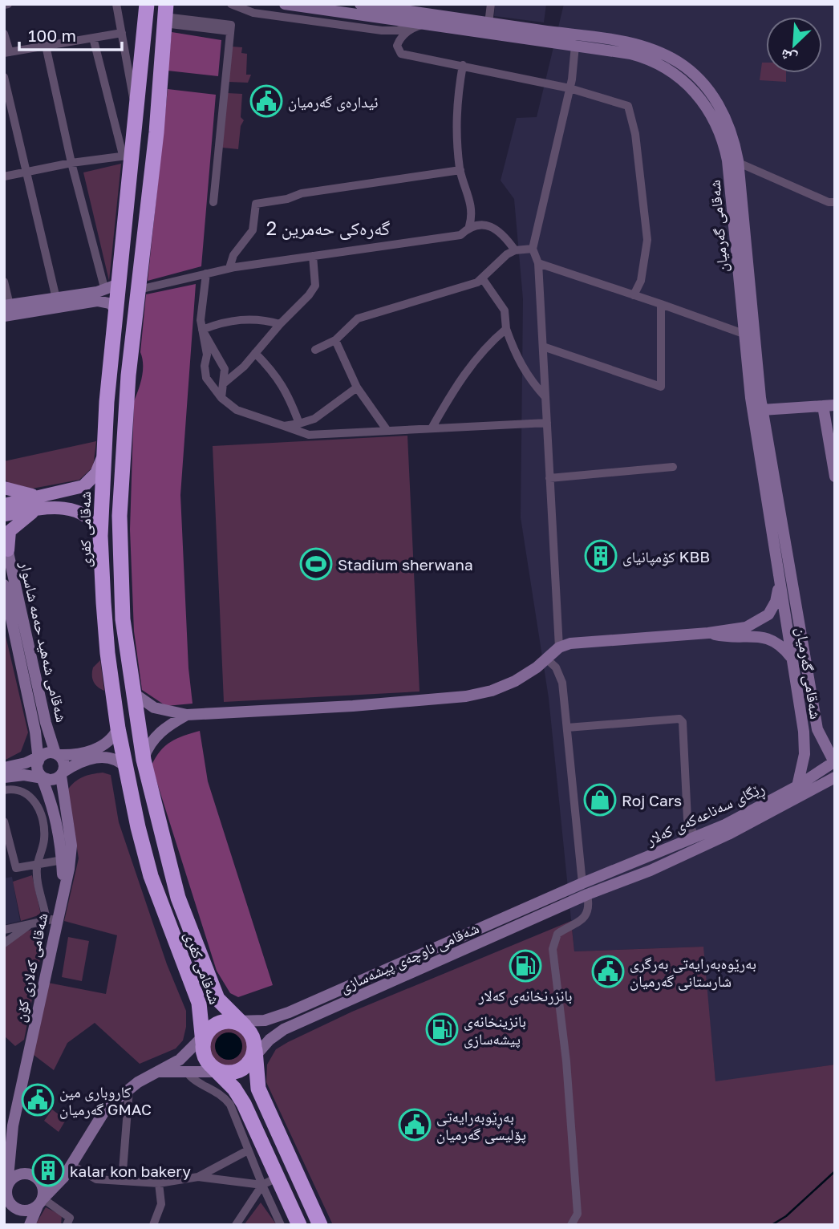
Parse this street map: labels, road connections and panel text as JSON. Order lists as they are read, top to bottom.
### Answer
{
  "streets": {
    "highway": ["شەقامی کفری"],
    "main road": [
      "شەقامی گەرمیان",
      "شەقامی شەهید حەمە شاسوار",
      "ڕێگای سەناعەکەی کەلار",
      "شەقامی ناوچەی پیشەسازی",
      "شەقامی کەلاری کۆن"
    ]
  },
  "crossings": [
    ["شەقامی گەرمیان", "ڕێگای سەناعەکەی کەلار"],
    ["شەقامی کفری", "شەقامی ناوچەی پیشەسازی"],
    ["ڕێگای سەناعەکەی کەلار", "شەقامی ناوچەی پیشەسازی"]
  ],
  "districts": ["گەرەکی حەمرین 2"],
  "places": {
    "public building": [
      "ئیدارەی گەرمیان",
      "بەرێوەبەرایەتی بەرگری شارستانی گەرمیان",
      "کاروباری مین گەرمیان GMAC",
      "بەڕێوبەرایەتی پۆلیسی گەرمیان"
    ],
    "building": ["کۆمپانیای KBB", "kalar kon bakery"],
    "sports": ["Stadium sherwana"],
    "shop": ["Roj Cars"],
    "fuel station": ["بانزرنخانەی کەلار", "بانزینخانەی پیشەسازی"]
  },
  "scale_bar": "100 m",
  "north": "bottom left"
}
